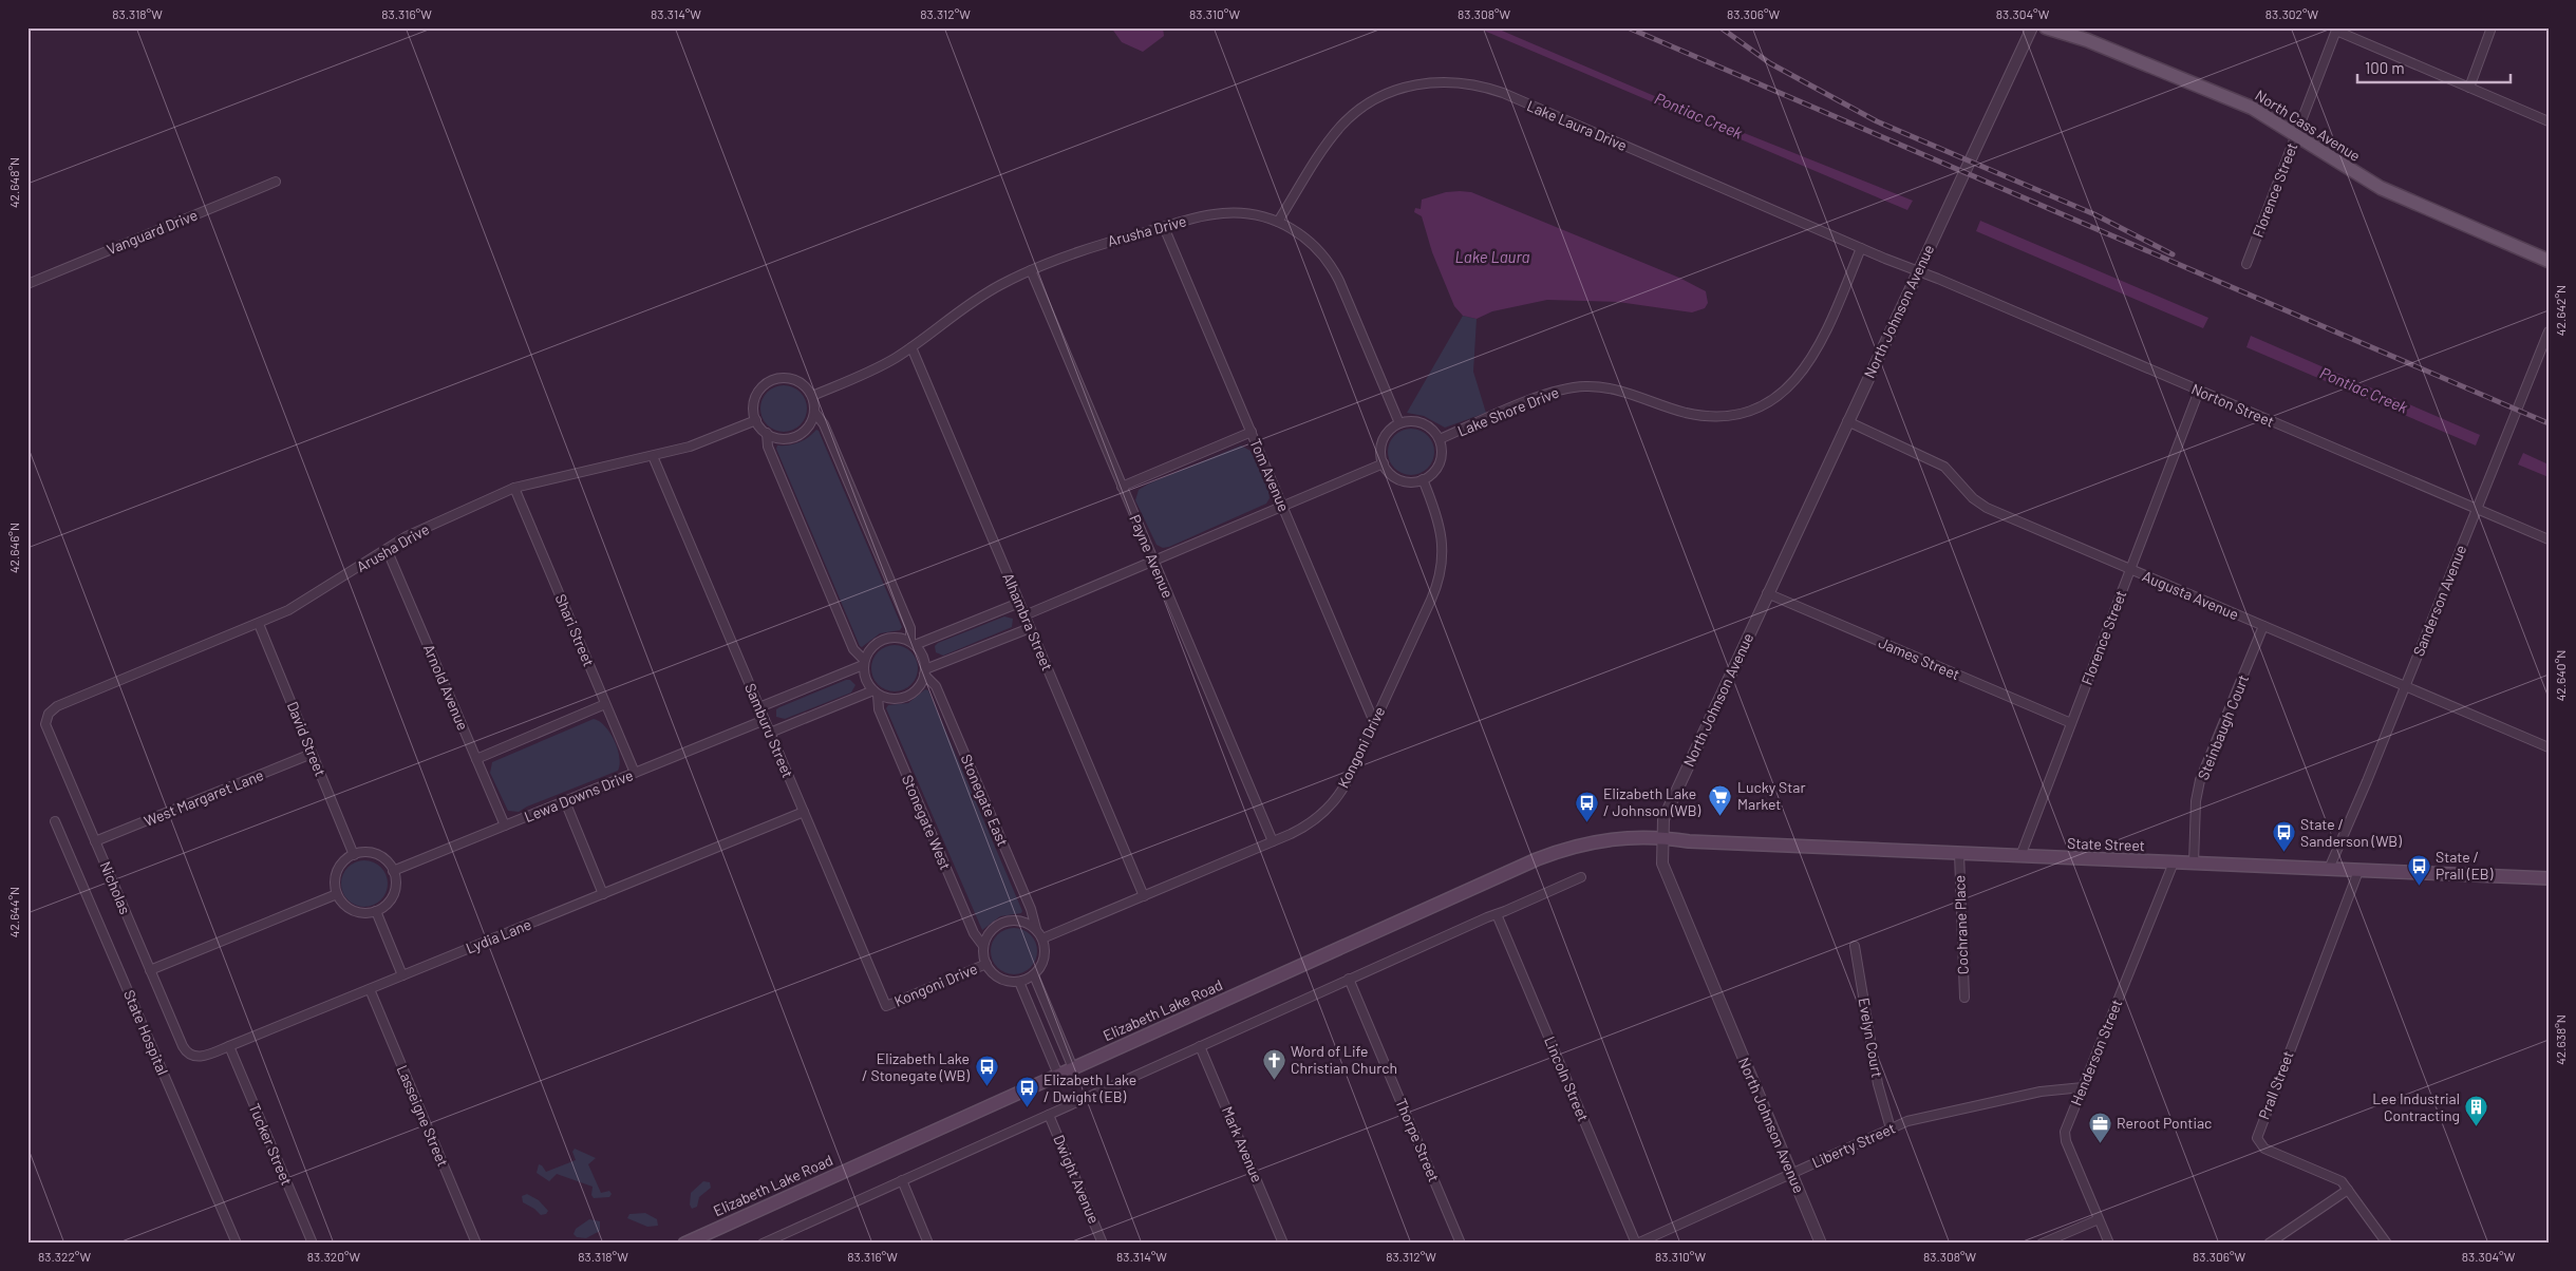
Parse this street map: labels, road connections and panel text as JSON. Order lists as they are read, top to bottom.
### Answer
{
  "streets": {
    "main road": ["North Cass Avenue", "State Street", "Elizabeth Lake Road"],
    "street": [
      "Lake Laura Drive",
      "Florence Street",
      "Arusha Drive",
      "Vanguard Drive",
      "North Johnson Avenue",
      "Norton Street",
      "Lake Shore Drive",
      "Tom Avenue",
      "Payne Avenue",
      "Augusta Avenue",
      "Sanderson Avenue",
      "Alhambra Street",
      "Shari Street",
      "James Street",
      "Arnold Avenue",
      "Steinbaugh Court",
      "Samburu Street",
      "David Street",
      "Kongoni Drive",
      "Lewa Downs Drive",
      "West Margaret Lane",
      "Stonegate East",
      "Stonegate West",
      "Nicholas",
      "Cochrane Place",
      "Lydia Lane",
      "State Hospital",
      "Evelyn Court",
      "Henderson Street",
      "Lincoln Street",
      "Prall Street",
      "Lasseigne Street",
      "Thorpe Street",
      "Tucker Street",
      "Mark Avenue",
      "Liberty Street",
      "Dwight Avenue"
    ]
  },
  "crossings": [
    ["Lake Laura Drive", "Arusha Drive"],
    ["Lake Laura Drive", "North Johnson Avenue"],
    ["Lake Laura Drive", "Norton Street"],
    ["Lake Laura Drive", "Lake Shore Drive"],
    ["North Cass Avenue", "Florence Street"],
    ["Florence Street", "Norton Street"],
    ["Florence Street", "Augusta Avenue"],
    ["Florence Street", "James Street"],
    ["Florence Street", "State Street"],
    ["Arusha Drive", "Lake Shore Drive"],
    ["Arusha Drive", "Tom Avenue"],
    ["Arusha Drive", "Payne Avenue"],
    ["Arusha Drive", "Alhambra Street"],
    ["Arusha Drive", "Shari Street"],
    ["Arusha Drive", "Arnold Avenue"],
    ["Arusha Drive", "Samburu Street"],
    ["Arusha Drive", "David Street"],
    ["Arusha Drive", "Kongoni Drive"],
    ["Arusha Drive", "Nicholas"],
    ["North Johnson Avenue", "Norton Street"],
    ["North Johnson Avenue", "Augusta Avenue"],
    ["North Johnson Avenue", "James Street"],
    ["North Johnson Avenue", "State Street"],
    ["North Johnson Avenue", "Elizabeth Lake Road"],
    ["North Johnson Avenue", "Liberty Street"],
    ["Norton Street", "Sanderson Avenue"],
    ["Lake Shore Drive", "Kongoni Drive"],
    ["Tom Avenue", "Kongoni Drive"],
    ["Payne Avenue", "Kongoni Drive"],
    ["Augusta Avenue", "Sanderson Avenue"],
    ["Augusta Avenue", "Steinbaugh Court"],
    ["Sanderson Avenue", "State Street"],
    ["Alhambra Street", "Kongoni Drive"],
    ["Shari Street", "Lewa Downs Drive"],
    ["Arnold Avenue", "Lewa Downs Drive"],
    ["Steinbaugh Court", "State Street"],
    ["Samburu Street", "Kongoni Drive"],
    ["Samburu Street", "Lewa Downs Drive"],
    ["Samburu Street", "Lydia Lane"],
    ["David Street", "Lewa Downs Drive"],
    ["David Street", "West Margaret Lane"],
    ["Kongoni Drive", "Stonegate East"],
    ["Kongoni Drive", "Stonegate West"],
    ["West Margaret Lane", "Nicholas"],
    ["Stonegate East", "Stonegate West"],
    ["State Street", "Cochrane Place"],
    ["State Street", "Elizabeth Lake Road"],
    ["State Street", "Henderson Street"],
    ["State Street", "Prall Street"],
    ["Nicholas", "Lydia Lane"],
    ["Lydia Lane", "Lasseigne Street"],
    ["Lydia Lane", "Tucker Street"],
    ["Evelyn Court", "Liberty Street"],
    ["Henderson Street", "Liberty Street"],
    ["Lincoln Street", "Liberty Street"]
  ],
  "water": ["Pontiac Creek", "Lake Laura"],
  "places": {
    "supermarket": ["Lucky Star Market"],
    "bus stop": [
      "Elizabeth Lake / Johnson (WB)",
      "State / Sanderson (WB)",
      "State / Prall (EB)",
      "Elizabeth Lake / Stonegate (WB)",
      "Elizabeth Lake / Dwight (EB)"
    ],
    "church": ["Word of Life Christian Church"],
    "building": ["Lee Industrial Contracting"],
    "office": ["Reroot Pontiac"]
  },
  "scale_bar": "100 m",
  "coordinates": [
    "83.318°W",
    "83.316°W",
    "83.314°W",
    "83.312°W",
    "83.310°W",
    "83.308°W",
    "83.306°W",
    "83.304°W",
    "83.302°W",
    "42.648°N",
    "42.642°N",
    "42.646°N",
    "42.640°N",
    "42.644°N",
    "42.638°N",
    "83.322°W",
    "83.320°W"
  ]
}
